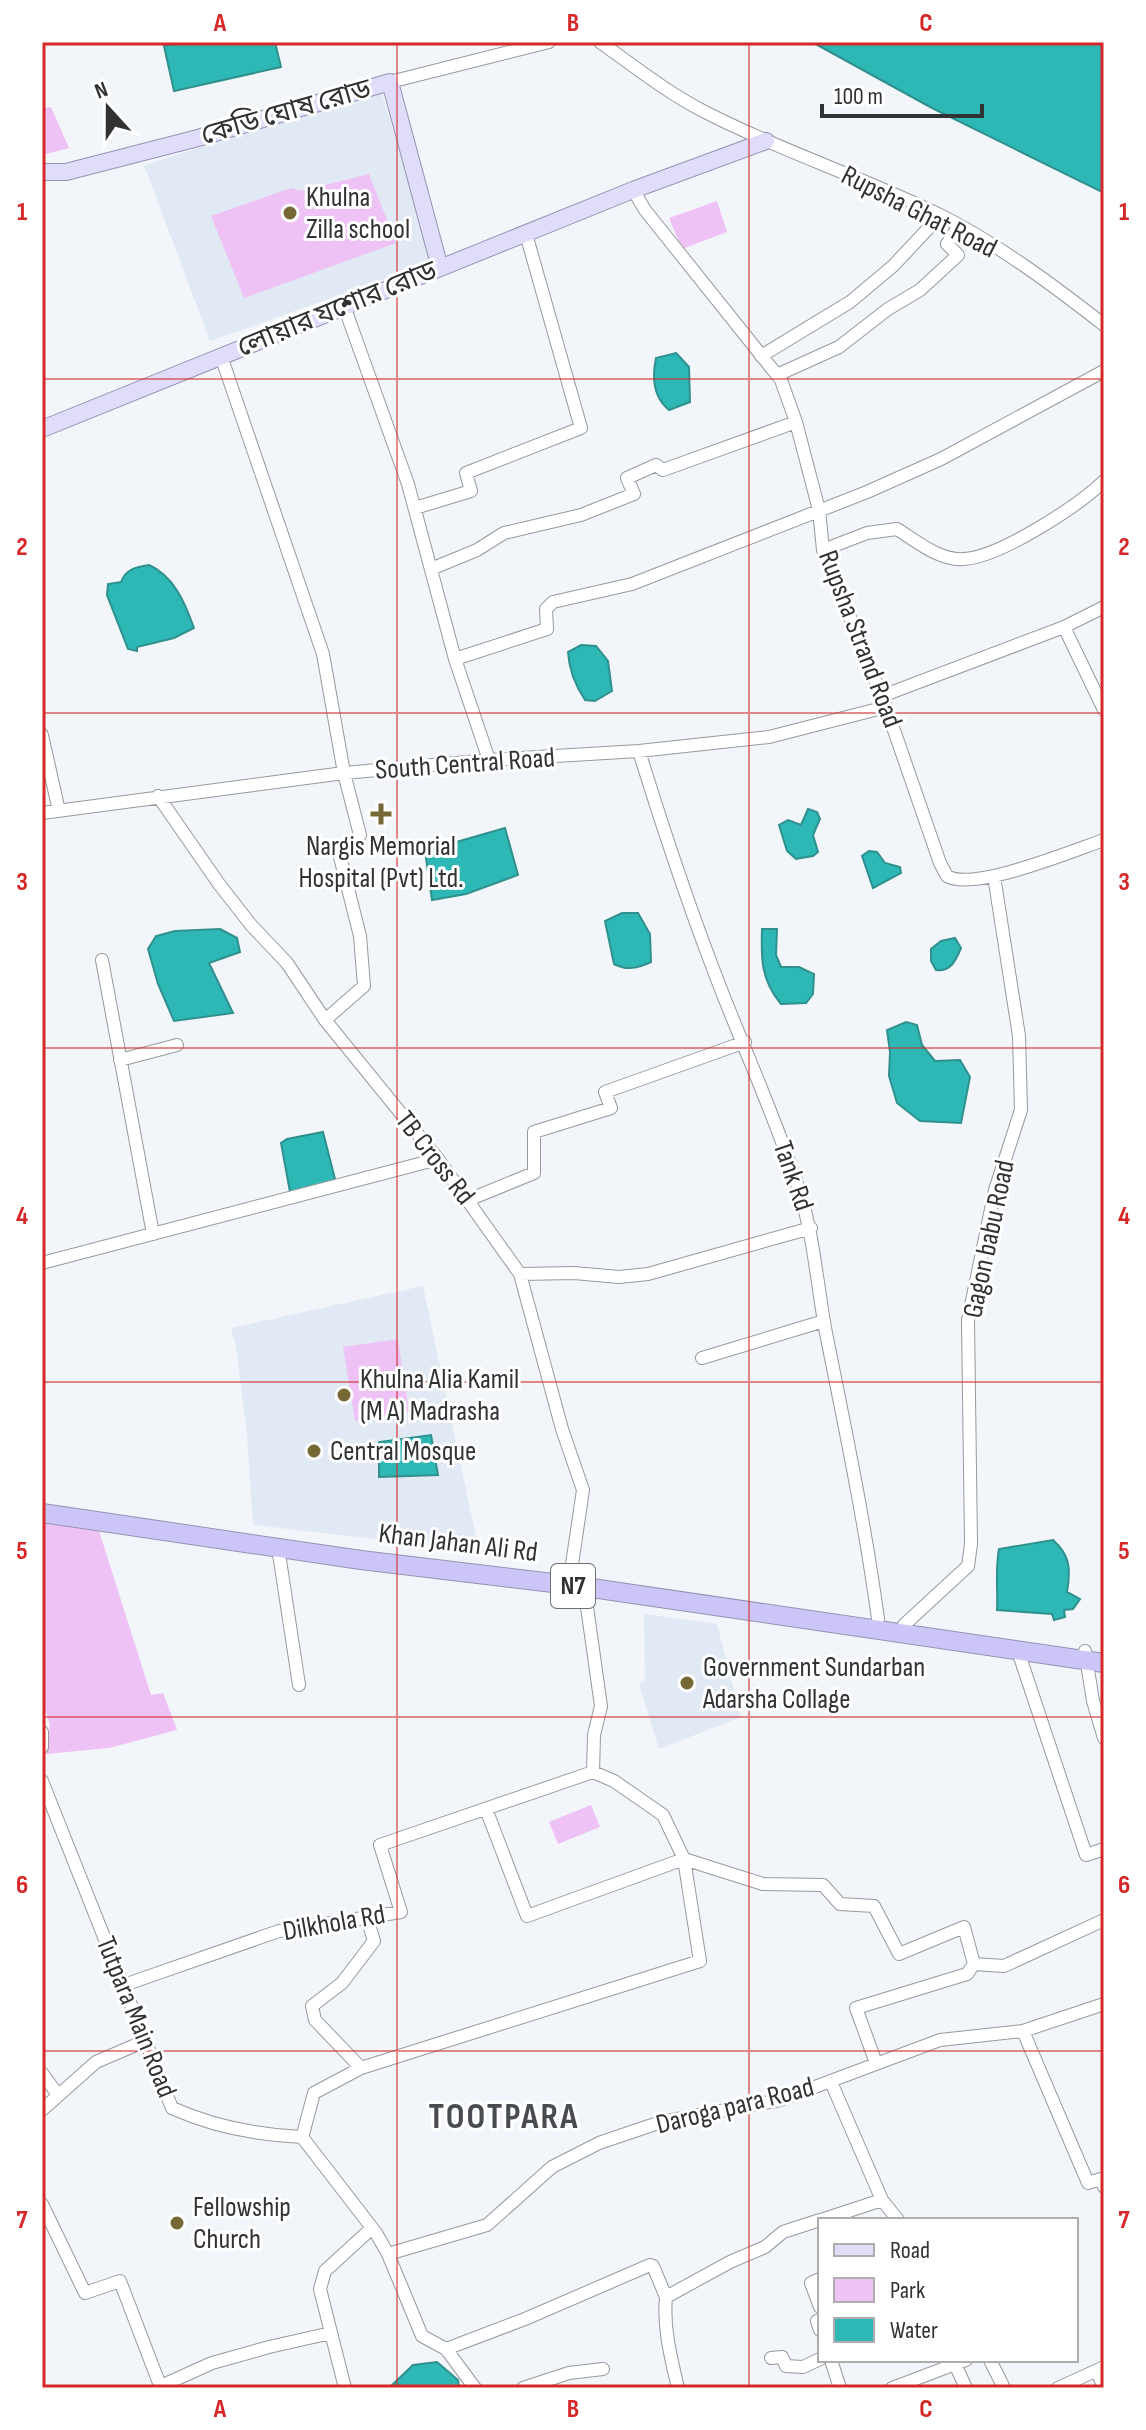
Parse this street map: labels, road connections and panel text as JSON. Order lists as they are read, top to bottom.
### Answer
{
  "streets": {
    "highway": ["Khan Jahan Ali Rd", "N7"],
    "main road": ["কেডি ঘোষ রোড", "লোয়ার যশোর রোড"],
    "street": [
      "Rupsha Ghat Road",
      "Rupsha Strand Road",
      "South Central Road",
      "TB Cross Rd",
      "Tank Rd",
      "Gagon babu Road",
      "Dilkhola Rd",
      "Tutpara Main Road",
      "Daroga para Road"
    ]
  },
  "crossings": [
    ["কেডি ঘোষ রোড", "লোয়ার যশোর রোড"],
    ["Rupsha Ghat Road", "লোয়ার যশোর রোড"],
    ["লোয়ার যশোর রোড", "Rupsha Strand Road"],
    ["Rupsha Strand Road", "South Central Road"],
    ["Rupsha Strand Road", "Gagon babu Road"],
    ["South Central Road", "TB Cross Rd"],
    ["South Central Road", "Tank Rd"],
    ["TB Cross Rd", "Khan Jahan Ali Rd"],
    ["Tank Rd", "Khan Jahan Ali Rd"],
    ["Gagon babu Road", "Khan Jahan Ali Rd"],
    ["Dilkhola Rd", "Tutpara Main Road"]
  ],
  "districts": ["TOOTPARA"],
  "places": {
    "other": [
      "Khulna Zilla school",
      "Khulna Alia Kamil (M A) Madrasha",
      "Central Mosque",
      "Government Sundarban Adarsha Collage",
      "Fellowship Church"
    ],
    "health": ["Nargis Memorial Hospital (Pvt) Ltd."]
  },
  "legend": ["Road", "Park", "Water"],
  "scale_bar": "100 m",
  "north": "top",
  "grid": {
    "columns": ["A", "B", "C"],
    "rows": [
      "1",
      "2",
      "3",
      "4",
      "5",
      "6",
      "7"
    ]
  }
}
